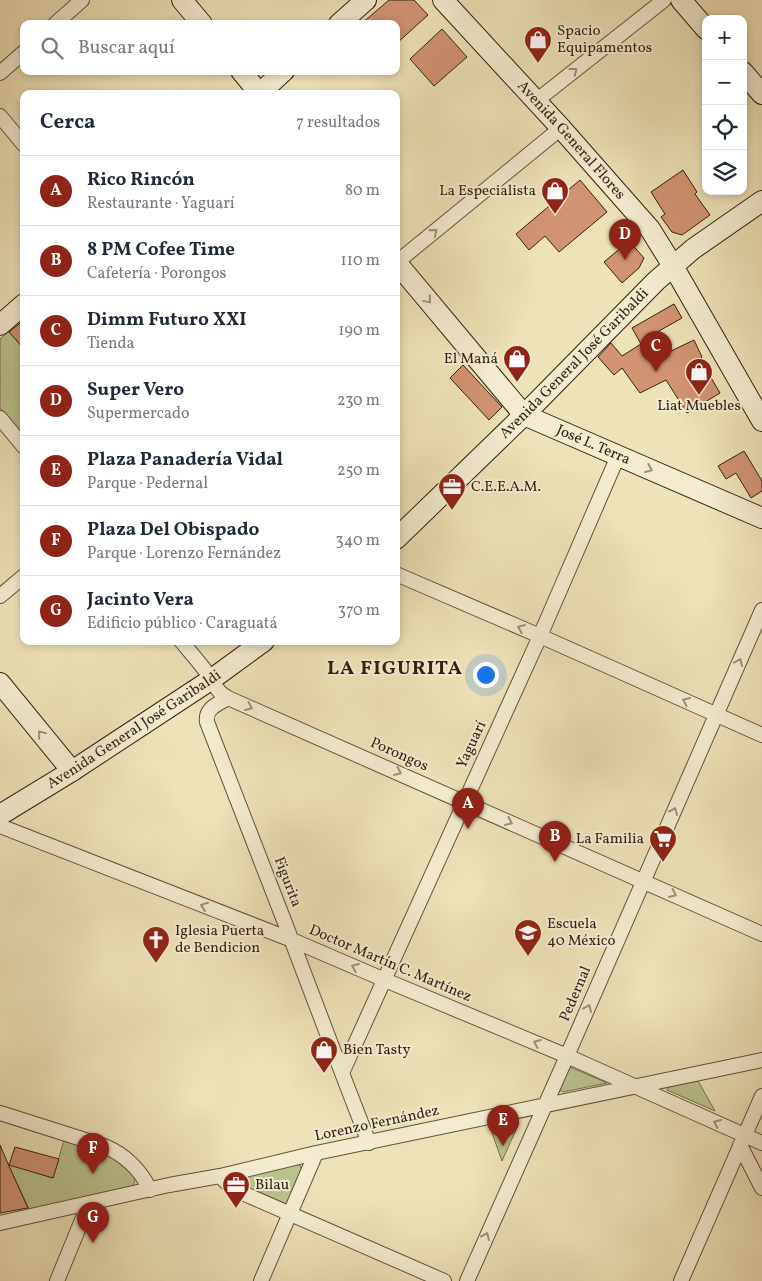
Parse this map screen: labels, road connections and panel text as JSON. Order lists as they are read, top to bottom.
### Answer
{
  "streets": {
    "street": [
      "Avenida General Flores",
      "Avenida General José Garibaldi",
      "José L. Terra",
      "Yaguarí",
      "Porongos",
      "Figurita",
      "Doctor Martín C. Martínez",
      "Pedernal",
      "Lorenzo Fernández"
    ]
  },
  "crossings": [
    ["Avenida General Flores", "Avenida General José Garibaldi"],
    ["Avenida General José Garibaldi", "José L. Terra"],
    ["Avenida General José Garibaldi", "Porongos"],
    ["José L. Terra", "Yaguarí"],
    ["Yaguarí", "Porongos"],
    ["Yaguarí", "Figurita"],
    ["Yaguarí", "Doctor Martín C. Martínez"],
    ["Porongos", "Figurita"],
    ["Porongos", "Pedernal"],
    ["Figurita", "Doctor Martín C. Martínez"],
    ["Figurita", "Lorenzo Fernández"],
    ["Doctor Martín C. Martínez", "Pedernal"],
    ["Doctor Martín C. Martínez", "Lorenzo Fernández"],
    ["Pedernal", "Lorenzo Fernández"]
  ],
  "one_way": [
    "José L. Terra",
    "Porongos",
    "Doctor Martín C. Martínez",
    "Pedernal"
  ],
  "districts": ["LA FIGURITA"],
  "places": {
    "shop": [
      "Spacio Equipamentos",
      "La Especialista",
      "El Maná",
      "Liat Muebles",
      "Bien Tasty"
    ],
    "office": ["C.E.E.A.M.", "Bilau"],
    "supermarket": ["La Familia"],
    "school or university": ["Escuela 40 México"],
    "church": ["Iglesia Puerta de Bendicion"]
  },
  "page": {
    "map_buttons": ["+", "−"],
    "search": "Buscar aquí",
    "heading": ["Cerca", "7 resultados"],
    "list": [
      {
        "mark": "A",
        "name": "Rico Rincón",
        "note": "Restaurante · Yaguarí",
        "value": "80 m"
      },
      {
        "mark": "B",
        "name": "8 PM Cofee Time",
        "note": "Cafetería · Porongos",
        "value": "110 m"
      },
      {
        "mark": "C",
        "name": "Dimm Futuro XXI",
        "note": "Tienda",
        "value": "190 m"
      },
      {
        "mark": "D",
        "name": "Super Vero",
        "note": "Supermercado",
        "value": "230 m"
      },
      {
        "mark": "E",
        "name": "Plaza Panadería Vidal",
        "note": "Parque · Pedernal",
        "value": "250 m"
      },
      {
        "mark": "F",
        "name": "Plaza Del Obispado",
        "note": "Parque · Lorenzo Fernández",
        "value": "340 m"
      },
      {
        "mark": "G",
        "name": "Jacinto Vera",
        "note": "Edificio público · Caraguatá",
        "value": "370 m"
      }
    ],
    "pins": [
      "D",
      "C",
      "A",
      "B",
      "E",
      "F",
      "G"
    ]
  }
}
